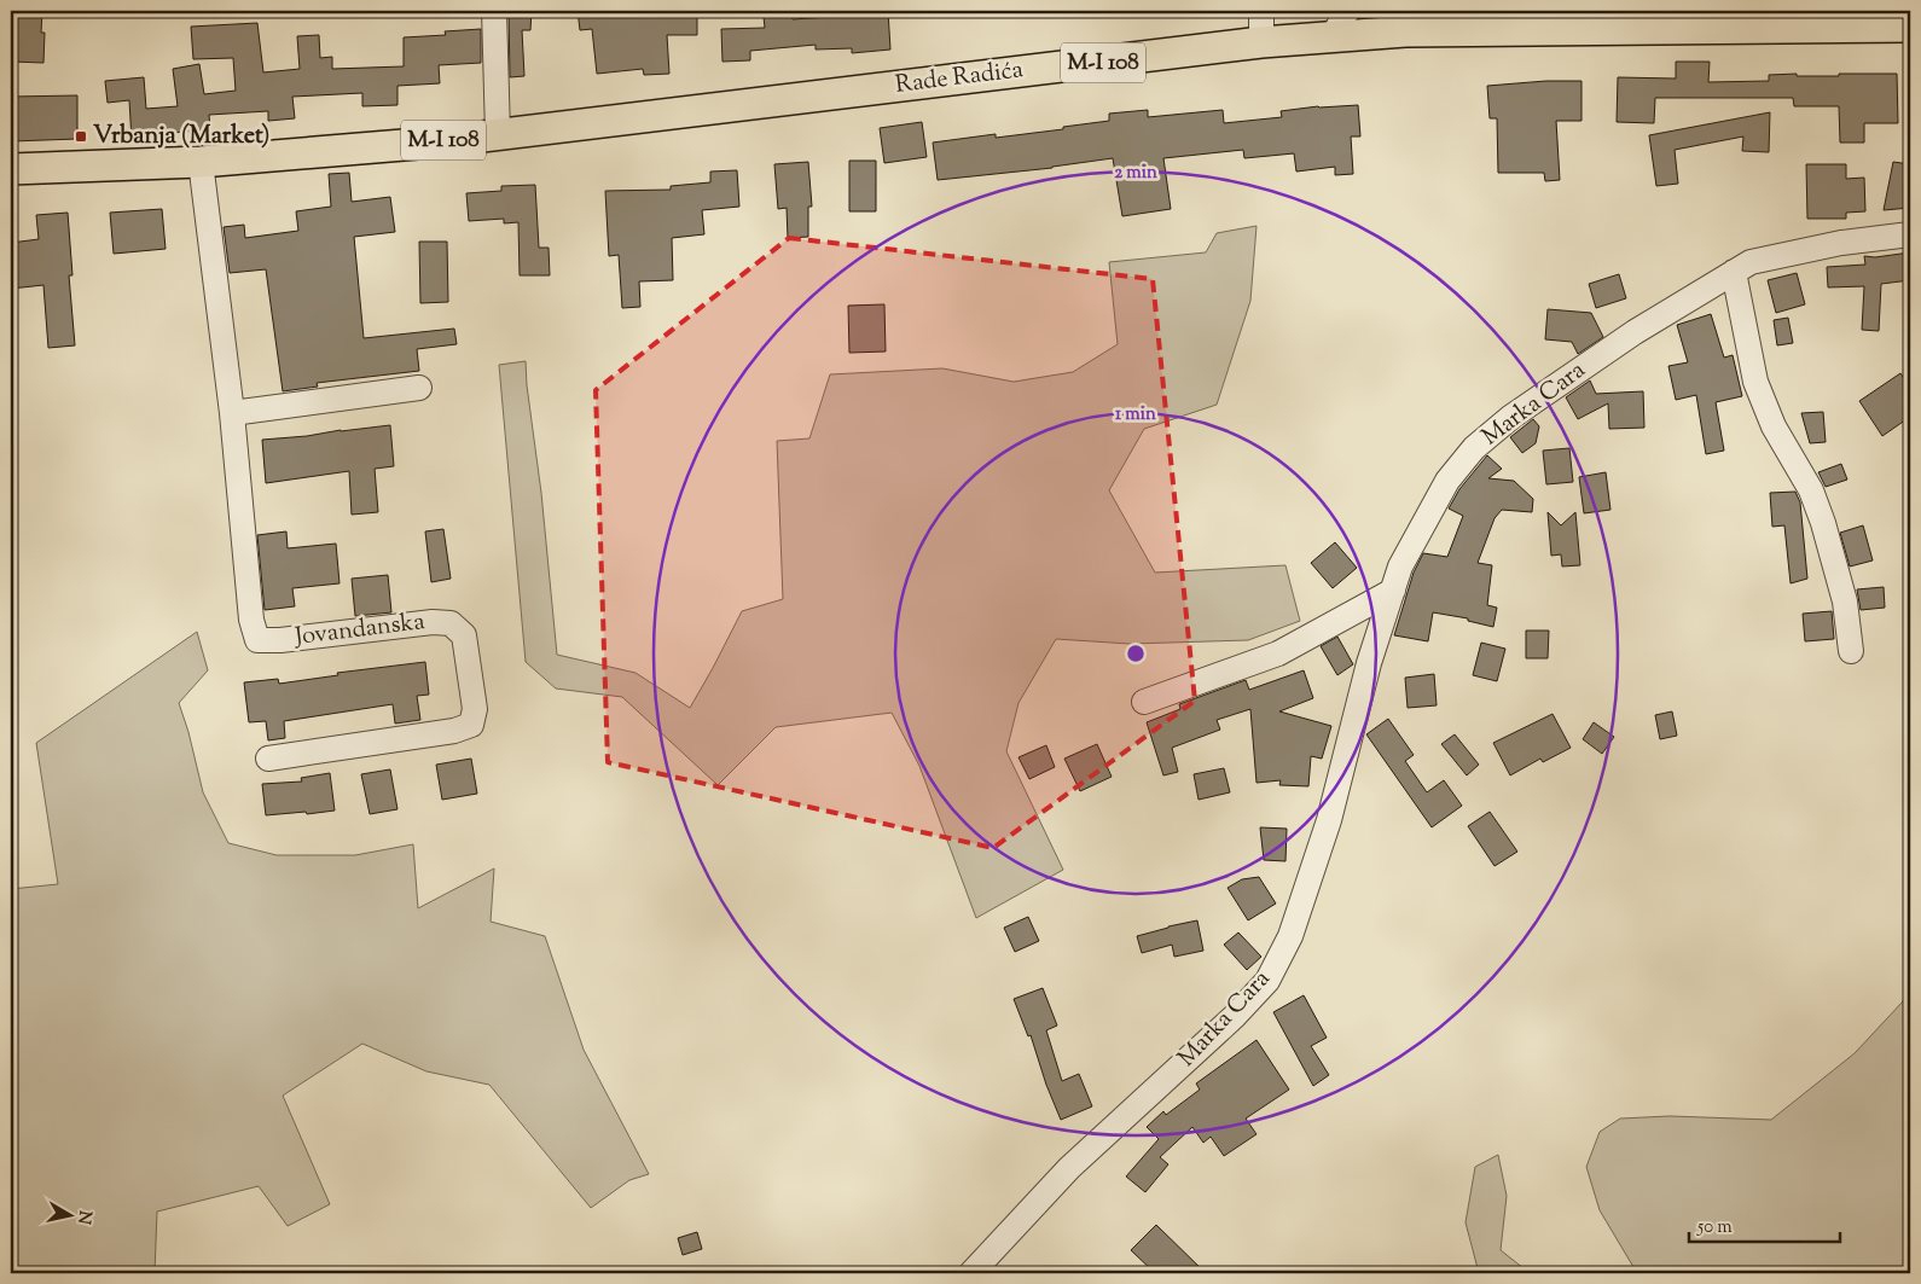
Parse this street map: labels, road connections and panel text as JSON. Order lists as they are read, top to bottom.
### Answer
{
  "streets": {
    "main road": ["M-I 108", "Rade Radića"],
    "street": ["Marka Cara", "Jovandanska"]
  },
  "crossings": [
    ["Rade Radića", "Jovandanska"]
  ],
  "places": {
    "transit": ["Vrbanja (Market)"]
  },
  "scale_bar": "50 m",
  "north": "right",
  "rings": ["2 min", "1 min"]
}
